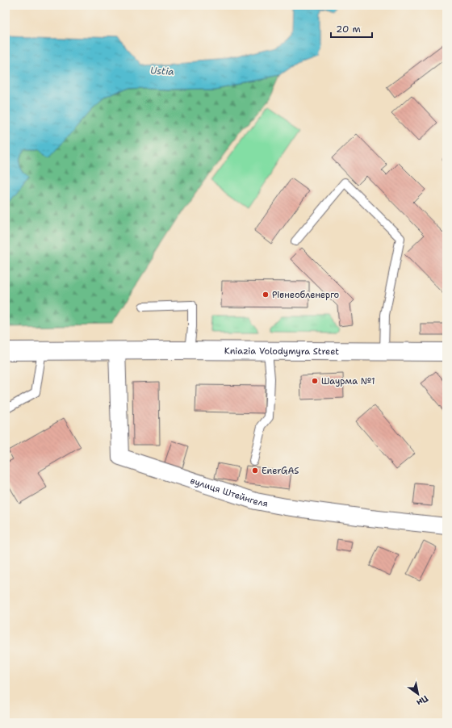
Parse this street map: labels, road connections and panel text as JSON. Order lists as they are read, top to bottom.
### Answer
{
  "streets": {
    "main road": ["Kniazia Volodymyra Street"],
    "street": ["вулиця Штейнгеля"]
  },
  "crossings": [
    ["Kniazia Volodymyra Street", "вулиця Штейнгеля"]
  ],
  "water": ["Ustia"],
  "places": ["Рівнеобленерго", "Шаурма №1", "EnerGAS"],
  "scale_bar": "20 m",
  "north": "bottom right"
}
